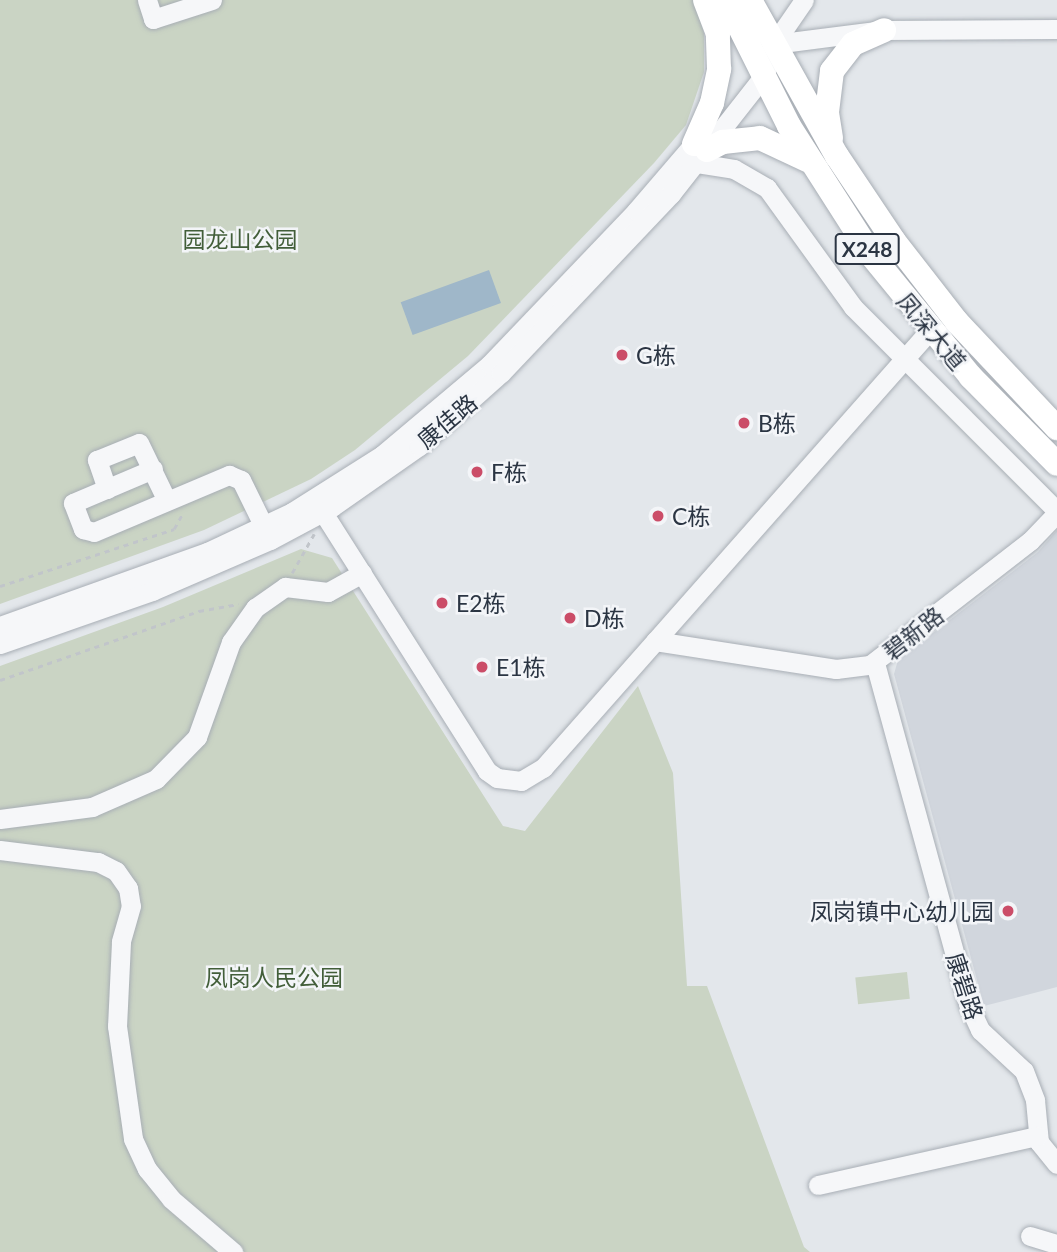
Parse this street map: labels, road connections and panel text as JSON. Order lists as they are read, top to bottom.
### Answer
{
  "streets": {
    "main road": ["X248", "凤深大道"],
    "street": ["康佳路", "碧新路", "康碧路"]
  },
  "crossings": [
    ["凤深大道", "康佳路"],
    ["碧新路", "康碧路"]
  ],
  "parks": ["园龙山公园", "凤岗人民公园"],
  "places": [
    "G栋",
    "B栋",
    "F栋",
    "C栋",
    "E2栋",
    "D栋",
    "E1栋",
    "凤岗镇中心幼儿园"
  ]
}
